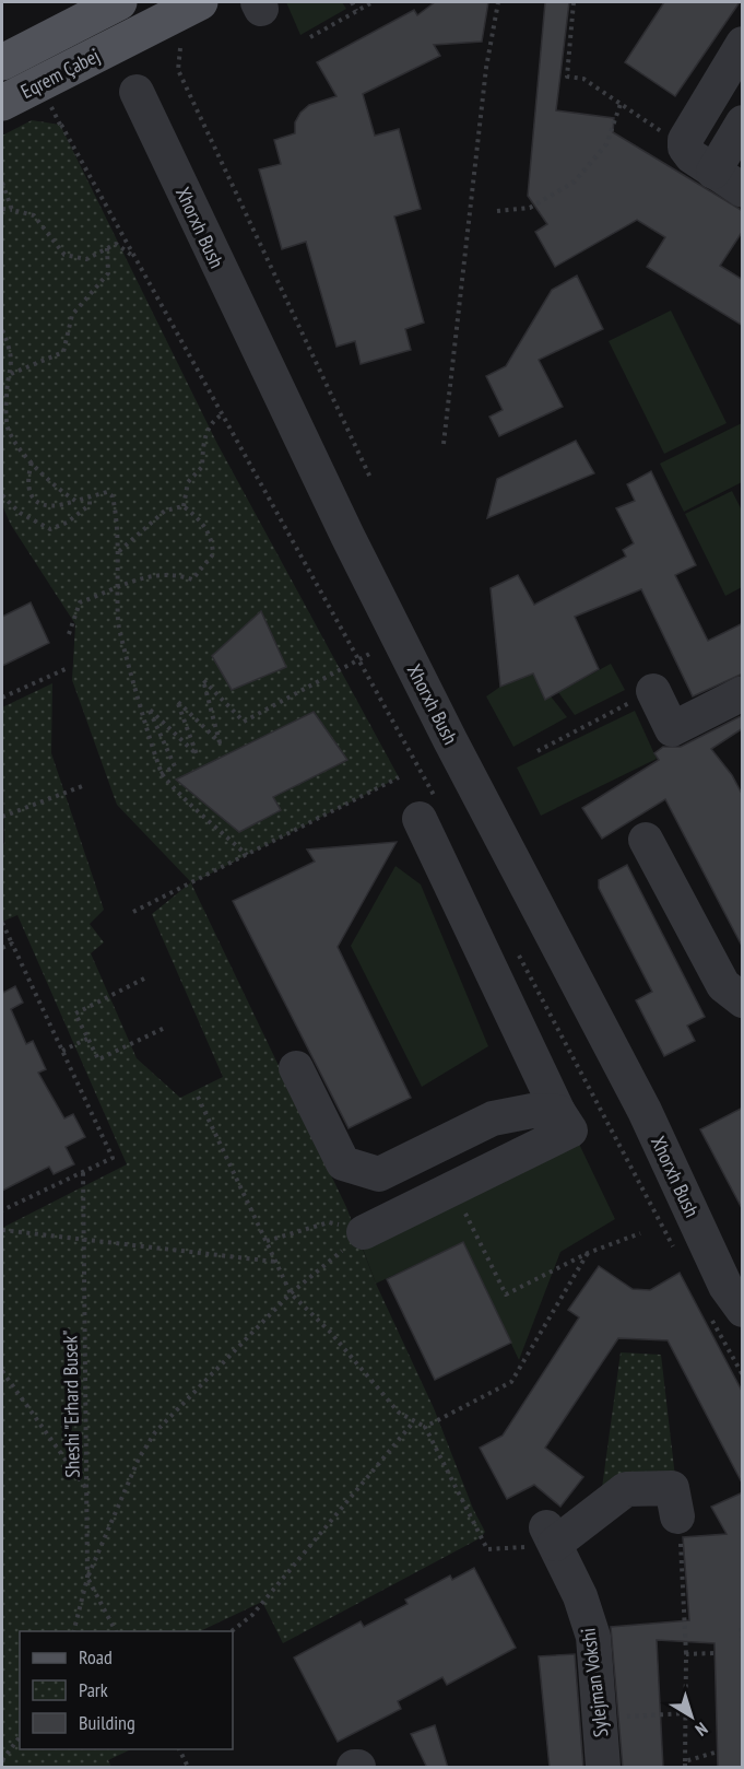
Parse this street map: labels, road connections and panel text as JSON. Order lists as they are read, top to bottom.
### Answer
{
  "streets": {
    "main road": ["Eqrem Çabej"],
    "street": ["Xhorxh Bush", "Sylejman Vokshi"],
    "path": ["Sheshi \"Erhard Busek\""]
  },
  "legend": ["Road", "Park", "Building"],
  "north": "bottom right"
}
